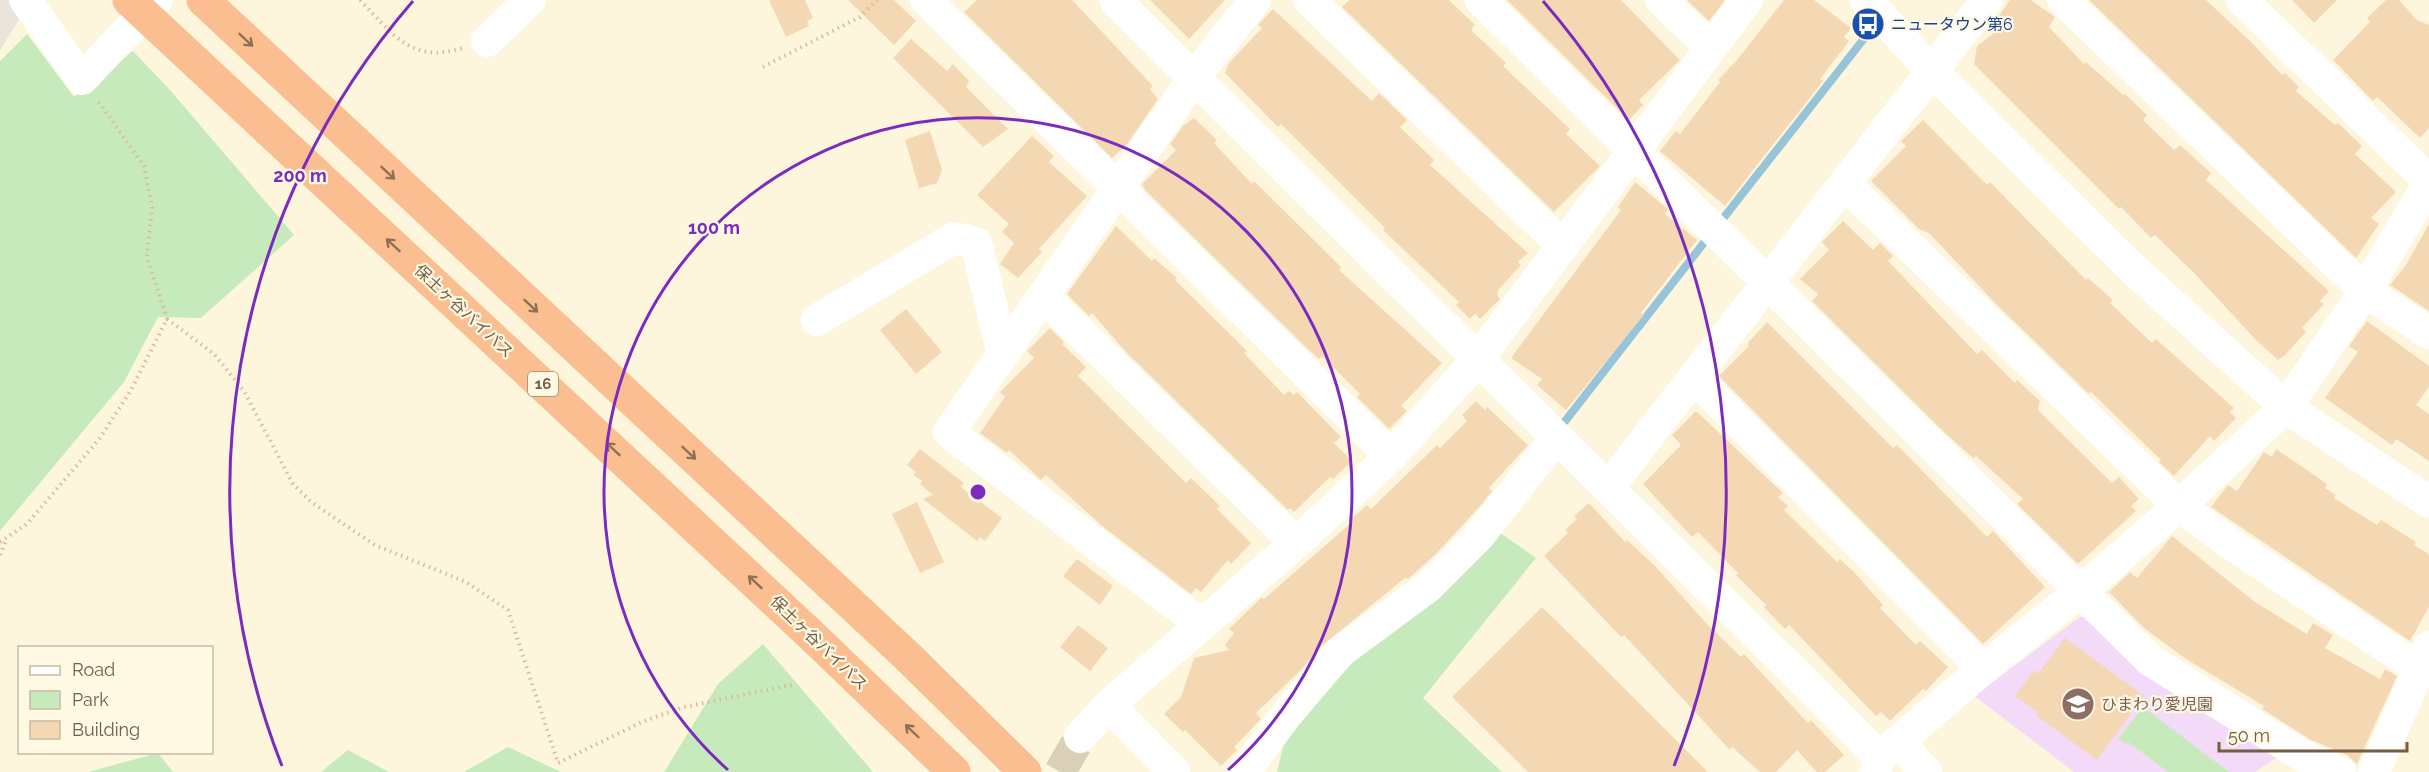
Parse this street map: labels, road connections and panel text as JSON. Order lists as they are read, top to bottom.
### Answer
{
  "streets": {
    "highway": ["保土ヶ谷バイパス", "16"]
  },
  "places": {
    "bus stop": ["ニュータウン第6"],
    "school or university": ["ひまわり愛児園"]
  },
  "legend": ["Road", "Park", "Building"],
  "scale_bar": "50 m",
  "rings": ["200 m", "100 m"]
}
